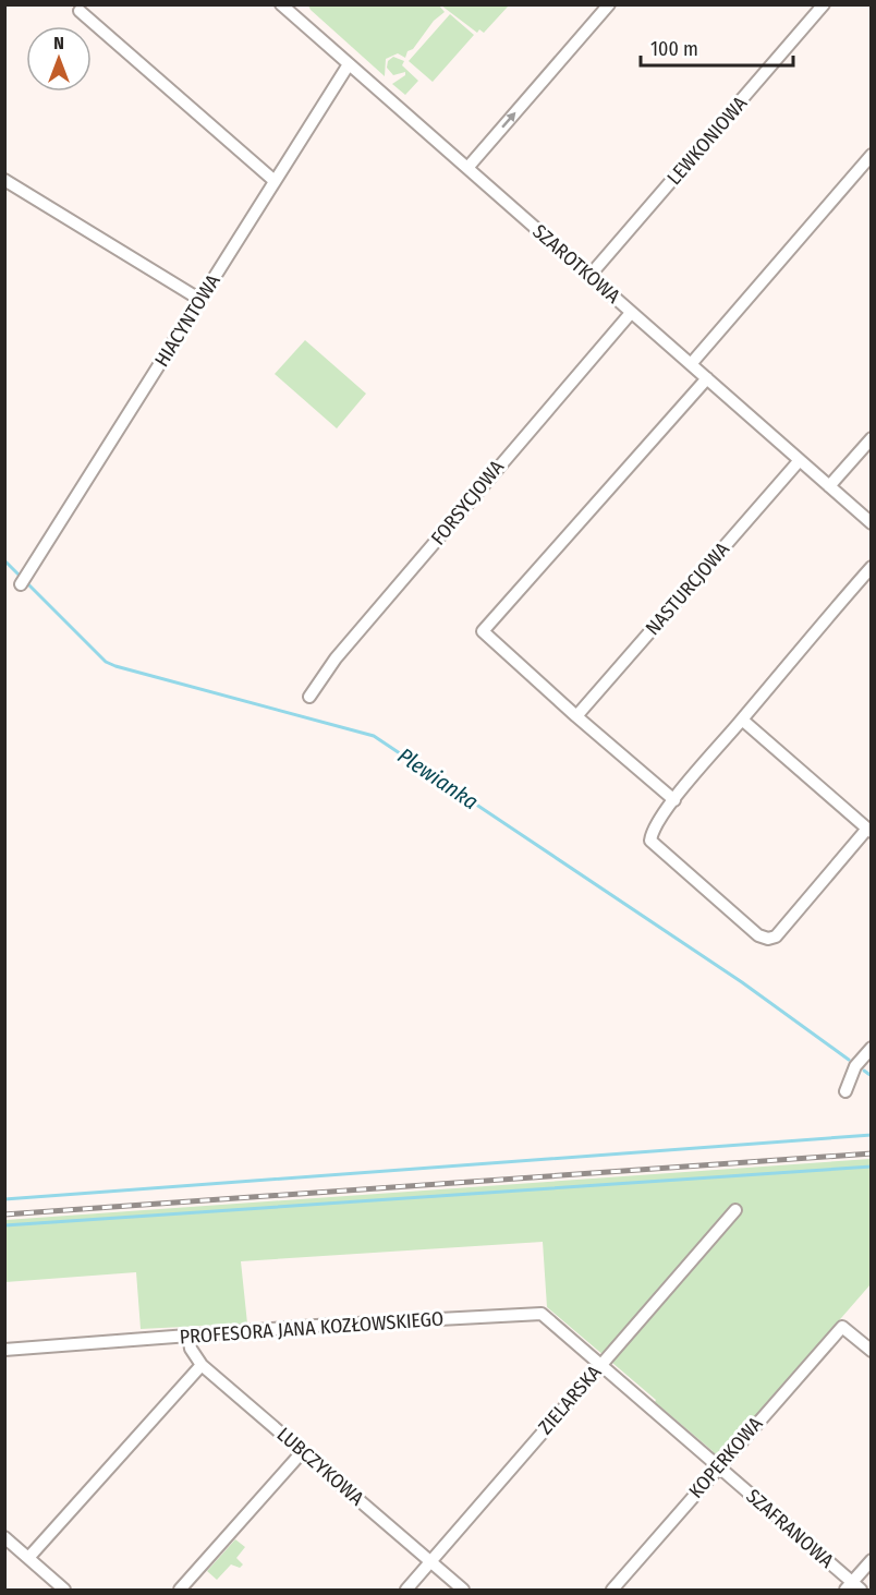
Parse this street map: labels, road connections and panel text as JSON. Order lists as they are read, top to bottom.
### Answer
{
  "streets": {
    "street": [
      "LEWKONIOWA",
      "SZAROTKOWA",
      "HIACYNTOWA",
      "FORSYCJOWA",
      "NASTURCJOWA",
      "PROFESORA JANA KOZŁOWSKIEGO",
      "ZIELARSKA",
      "KOPERKOWA",
      "LUBCZYKOWA",
      "SZAFRANOWA"
    ]
  },
  "crossings": [
    ["LEWKONIOWA", "SZAROTKOWA"],
    ["SZAROTKOWA", "HIACYNTOWA"],
    ["SZAROTKOWA", "FORSYCJOWA"],
    ["SZAROTKOWA", "NASTURCJOWA"],
    ["PROFESORA JANA KOZŁOWSKIEGO", "ZIELARSKA"],
    ["PROFESORA JANA KOZŁOWSKIEGO", "LUBCZYKOWA"],
    ["PROFESORA JANA KOZŁOWSKIEGO", "SZAFRANOWA"],
    ["ZIELARSKA", "LUBCZYKOWA"],
    ["ZIELARSKA", "SZAFRANOWA"],
    ["KOPERKOWA", "SZAFRANOWA"]
  ],
  "water": ["Plewianka"],
  "scale_bar": "100 m",
  "north": "top"
}
